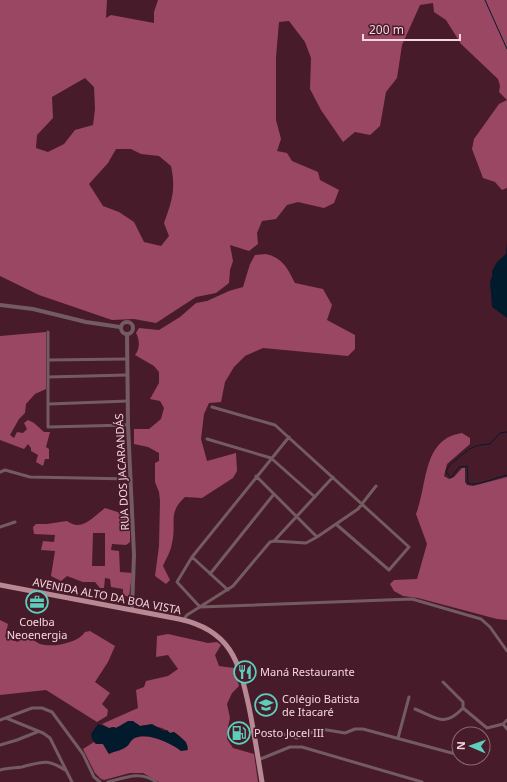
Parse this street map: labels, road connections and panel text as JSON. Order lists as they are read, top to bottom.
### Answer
{
  "streets": {
    "main road": ["AVENIDA ALTO DA BOA VISTA"],
    "street": ["RUA DOS JACARANDÁS"]
  },
  "crossings": [
    ["RUA DOS JACARANDÁS", "AVENIDA ALTO DA BOA VISTA"]
  ],
  "places": {
    "office": ["Coelba Neoenergia"],
    "restaurant": ["Maná Restaurante"],
    "school or university": ["Colégio Batista de Itacaré"],
    "fuel station": ["Posto Jocel III"]
  },
  "scale_bar": "200 m",
  "north": "left"
}
